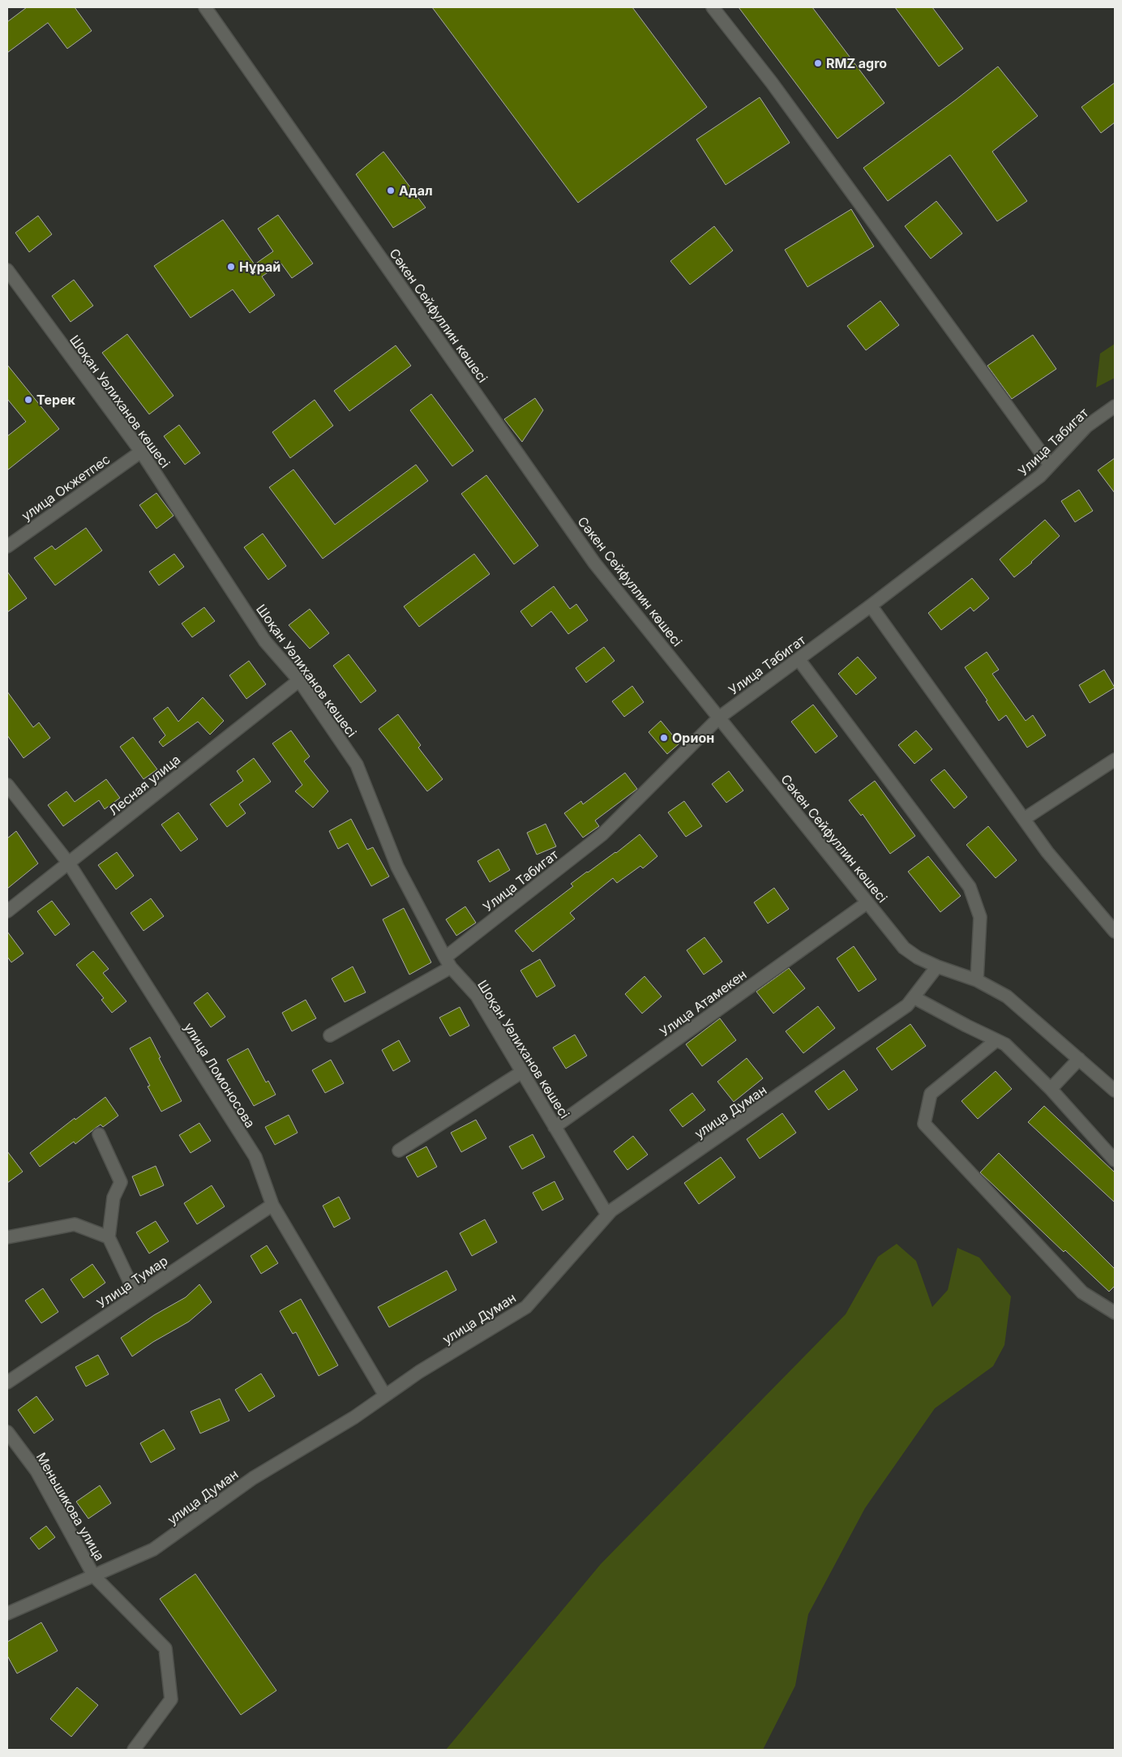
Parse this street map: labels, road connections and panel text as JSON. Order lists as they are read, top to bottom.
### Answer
{
  "streets": {
    "street": [
      "Сәкен Сейфуллин көшесі",
      "Шоқан Уәлиханов көшесі",
      "Улица Табигат",
      "улица Окжетпес",
      "Лесная улица",
      "Улица Атамекен",
      "улица Ломоносова",
      "улица Думан",
      "Улица Тумар",
      "Меньшикова улица"
    ]
  },
  "crossings": [
    ["Сәкен Сейфуллин көшесі", "Улица Табигат"],
    ["Сәкен Сейфуллин көшесі", "Улица Атамекен"],
    ["Сәкен Сейфуллин көшесі", "улица Думан"],
    ["Шоқан Уәлиханов көшесі", "Улица Табигат"],
    ["Шоқан Уәлиханов көшесі", "улица Окжетпес"],
    ["Шоқан Уәлиханов көшесі", "Лесная улица"],
    ["Шоқан Уәлиханов көшесі", "Улица Атамекен"],
    ["Шоқан Уәлиханов көшесі", "улица Думан"],
    ["Лесная улица", "улица Ломоносова"],
    ["улица Ломоносова", "улица Думан"],
    ["улица Ломоносова", "Улица Тумар"],
    ["улица Думан", "Меньшикова улица"]
  ],
  "places": [
    "RMZ agro",
    "Адал",
    "Нұрай",
    "Терек",
    "Орион"
  ]
}
